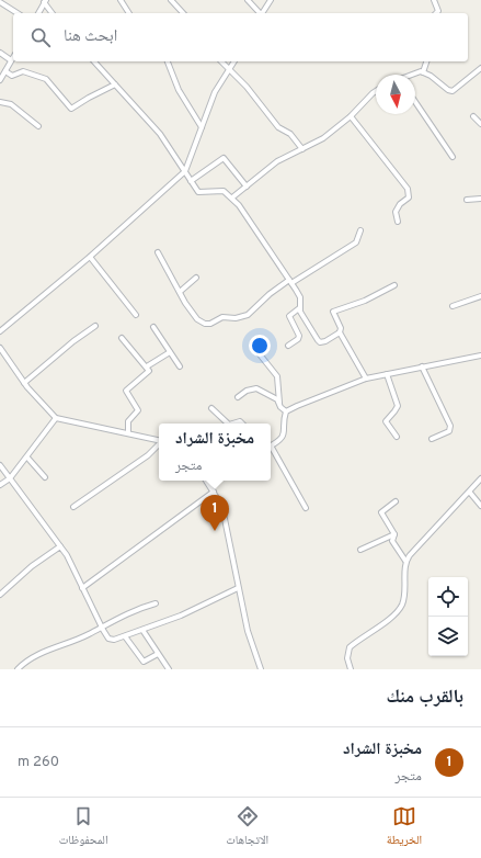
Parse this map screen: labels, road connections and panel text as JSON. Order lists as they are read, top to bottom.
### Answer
{
  "north": "bottom",
  "page": {
    "search": "ابحث هنا",
    "popup": ["مخبزة الشراد", "متجر"],
    "pins": "1",
    "heading": "بالقرب منك",
    "list": [
      {
        "mark": "1",
        "name": "مخبزة الشراد",
        "note": "متجر",
        "value": "260 m"
      }
    ],
    "nav": ["الخريطة", "الاتجاهات", "المحفوظات"]
  }
}
